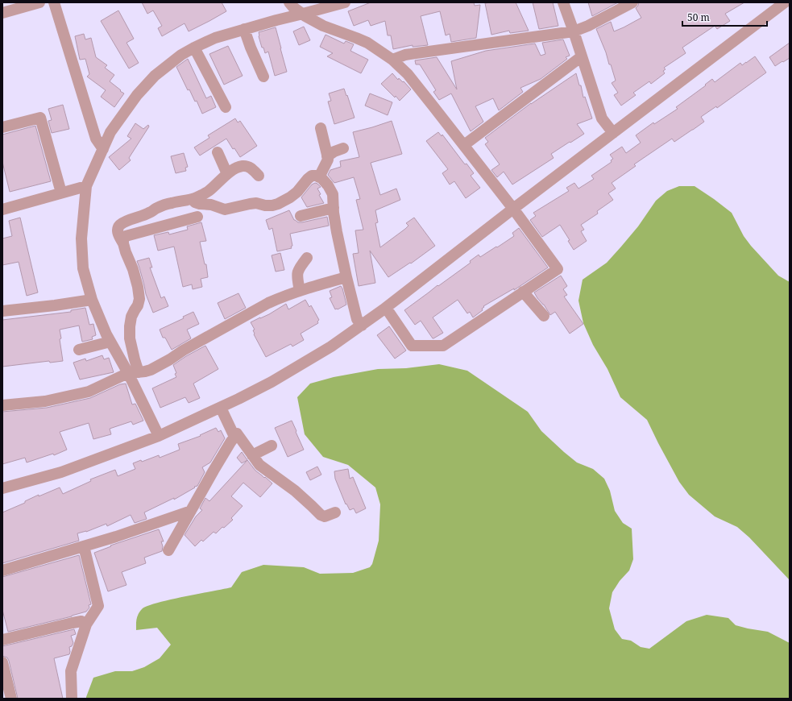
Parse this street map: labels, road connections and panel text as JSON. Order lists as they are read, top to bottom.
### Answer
{
  "scale_bar": "50 m"
}
